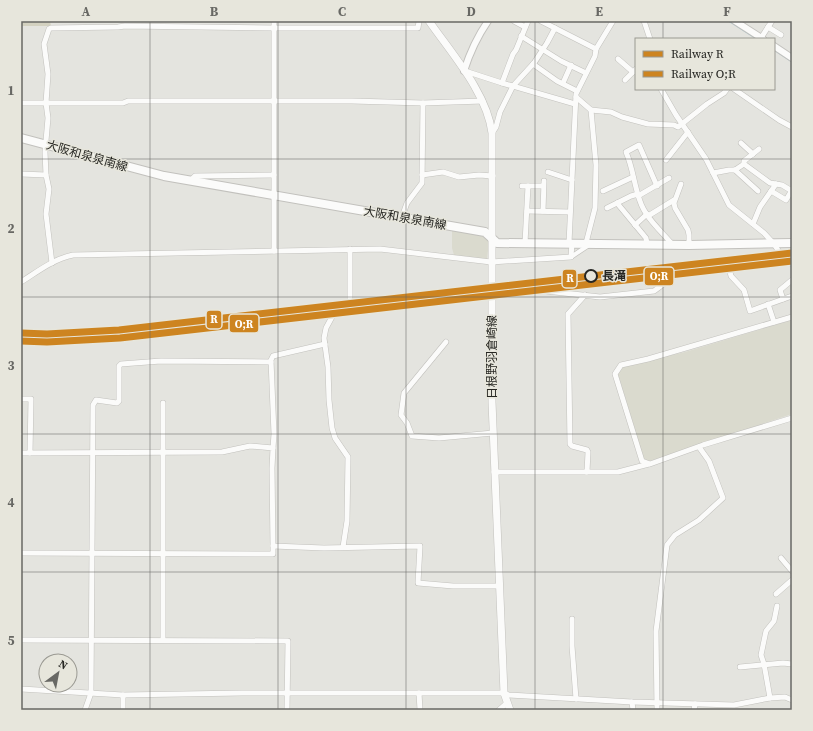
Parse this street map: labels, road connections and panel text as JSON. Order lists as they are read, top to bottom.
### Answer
{
  "streets": {
    "main road": ["大阪和泉泉南線", "日根野羽倉崎線"]
  },
  "crossings": [
    ["大阪和泉泉南線", "日根野羽倉崎線"]
  ],
  "places": ["長滝"],
  "lines": ["rail line R", "rail line O;R"],
  "legend": ["Railway R", "Railway O;R"],
  "north": "top right",
  "grid": {
    "columns": [
      "A",
      "B",
      "C",
      "D",
      "E",
      "F"
    ],
    "rows": [
      "1",
      "2",
      "3",
      "4",
      "5"
    ]
  }
}
